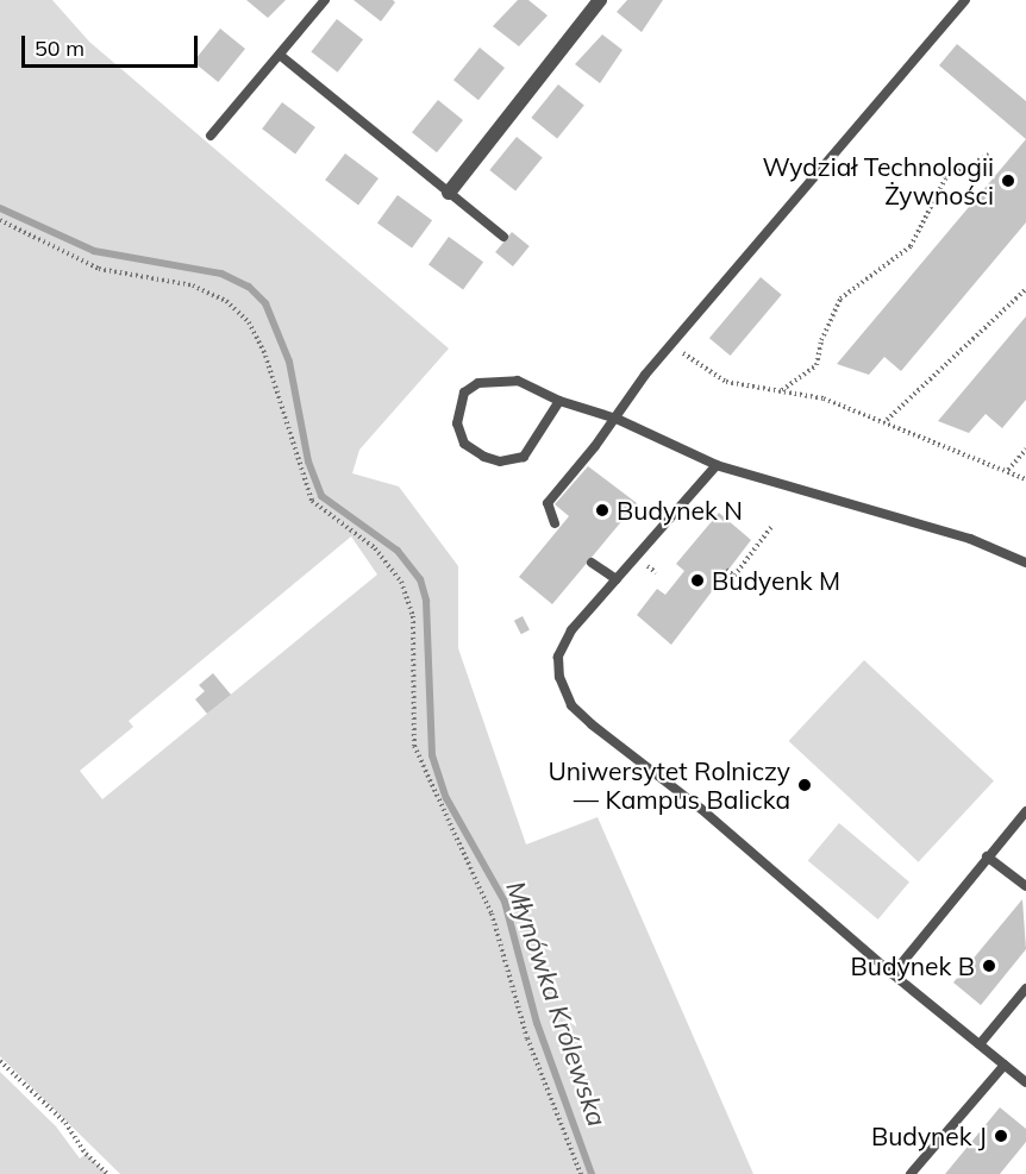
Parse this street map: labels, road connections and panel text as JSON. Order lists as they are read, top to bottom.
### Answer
{
  "water": ["Młynówka Królewska"],
  "places": [
    "Wydział Technologii Żywności",
    "Budynek N",
    "Budyenk M",
    "Uniwersytet Rolniczy — Kampus Balicka",
    "Budynek B",
    "Budynek J"
  ],
  "scale_bar": "50 m"
}
